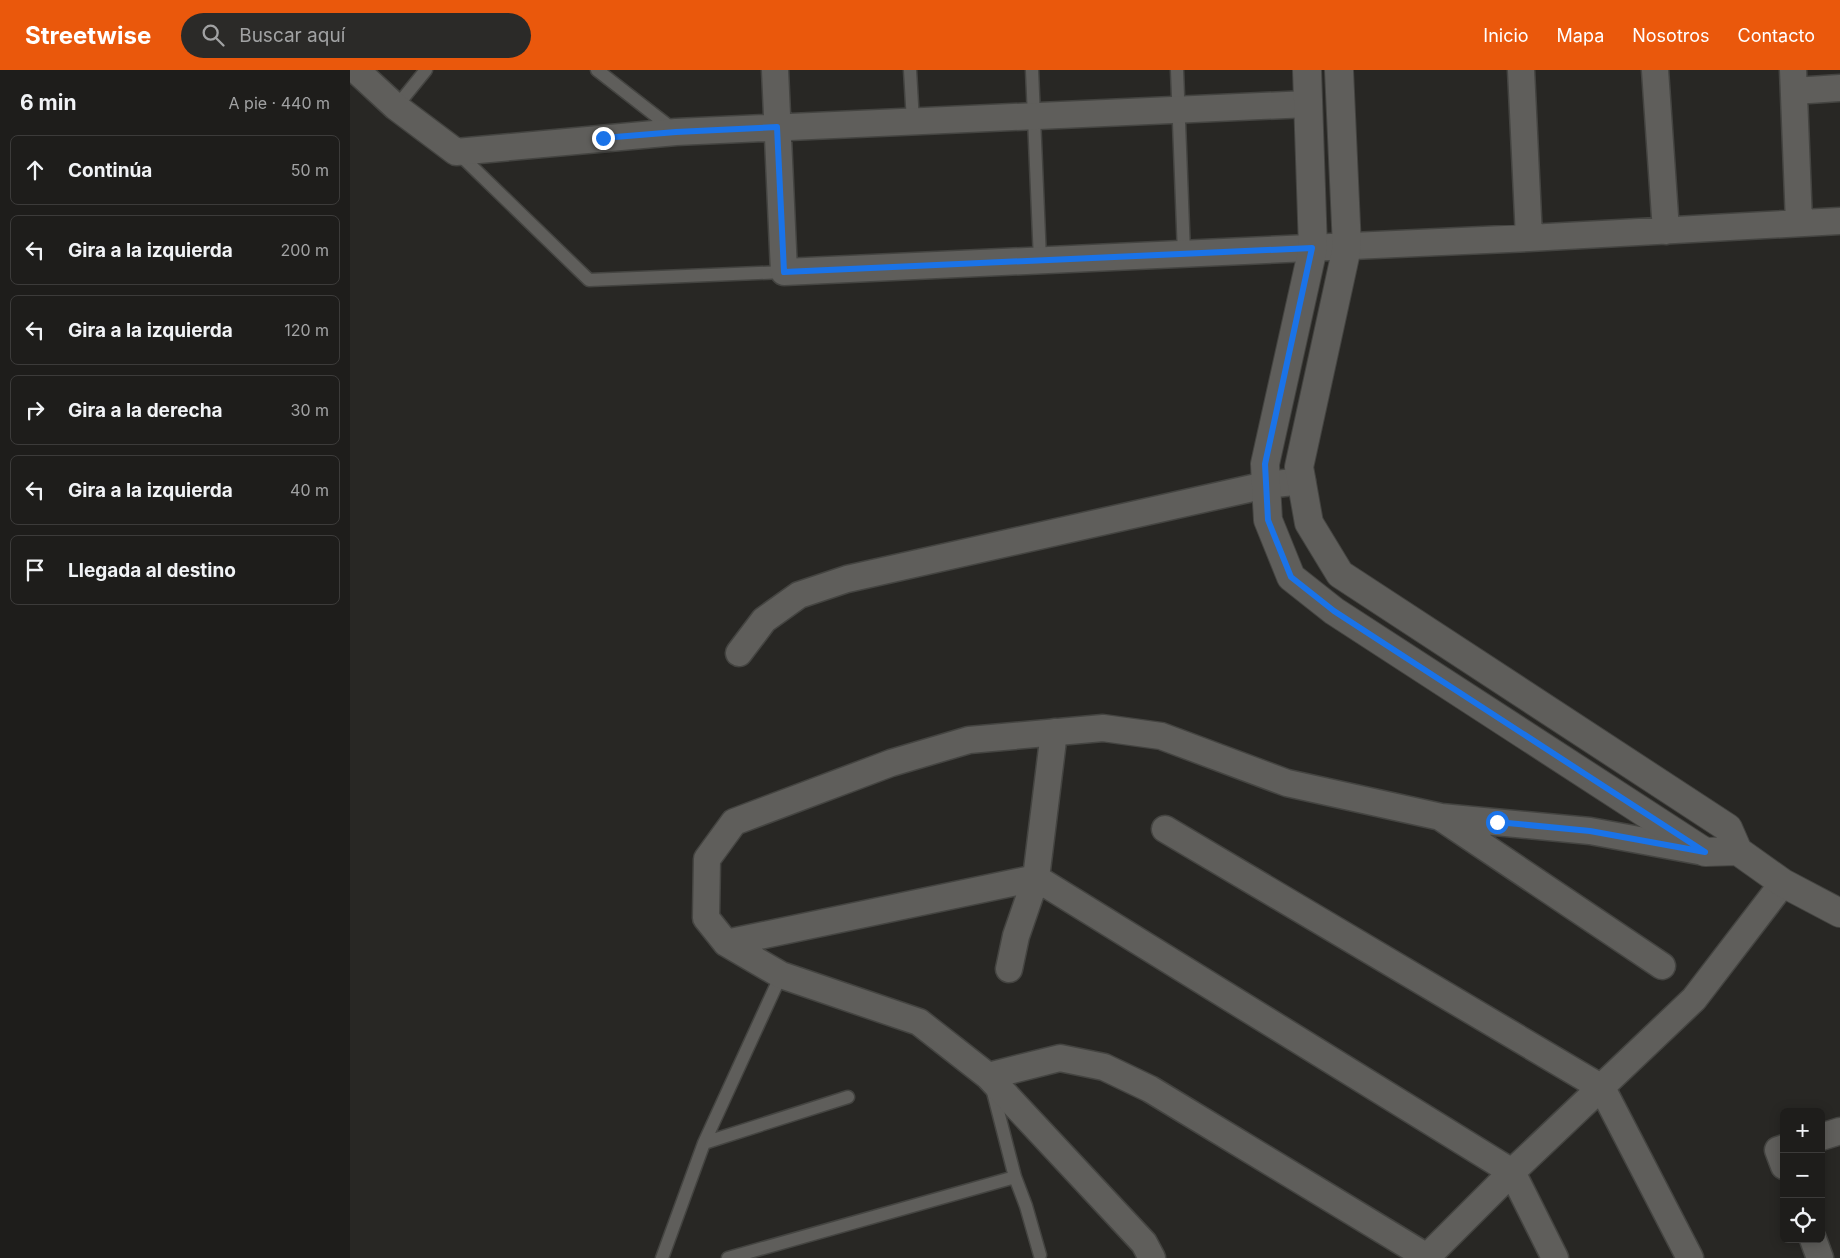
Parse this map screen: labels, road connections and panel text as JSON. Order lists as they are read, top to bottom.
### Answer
{
  "page": {
    "header": "Streetwise",
    "search": "Buscar aquí",
    "nav": [
      "Inicio",
      "Mapa",
      "Nosotros",
      "Contacto"
    ],
    "heading": ["6 min", "A pie · 440 m"],
    "list": [
      ["Continúa", "50 m"],
      ["Gira a la izquierda", "200 m"],
      ["Gira a la izquierda", "120 m"],
      ["Gira a la derecha", "30 m"],
      ["Gira a la izquierda", "40 m"],
      "Llegada al destino"
    ],
    "map_buttons": ["+", "−"]
  }
}
